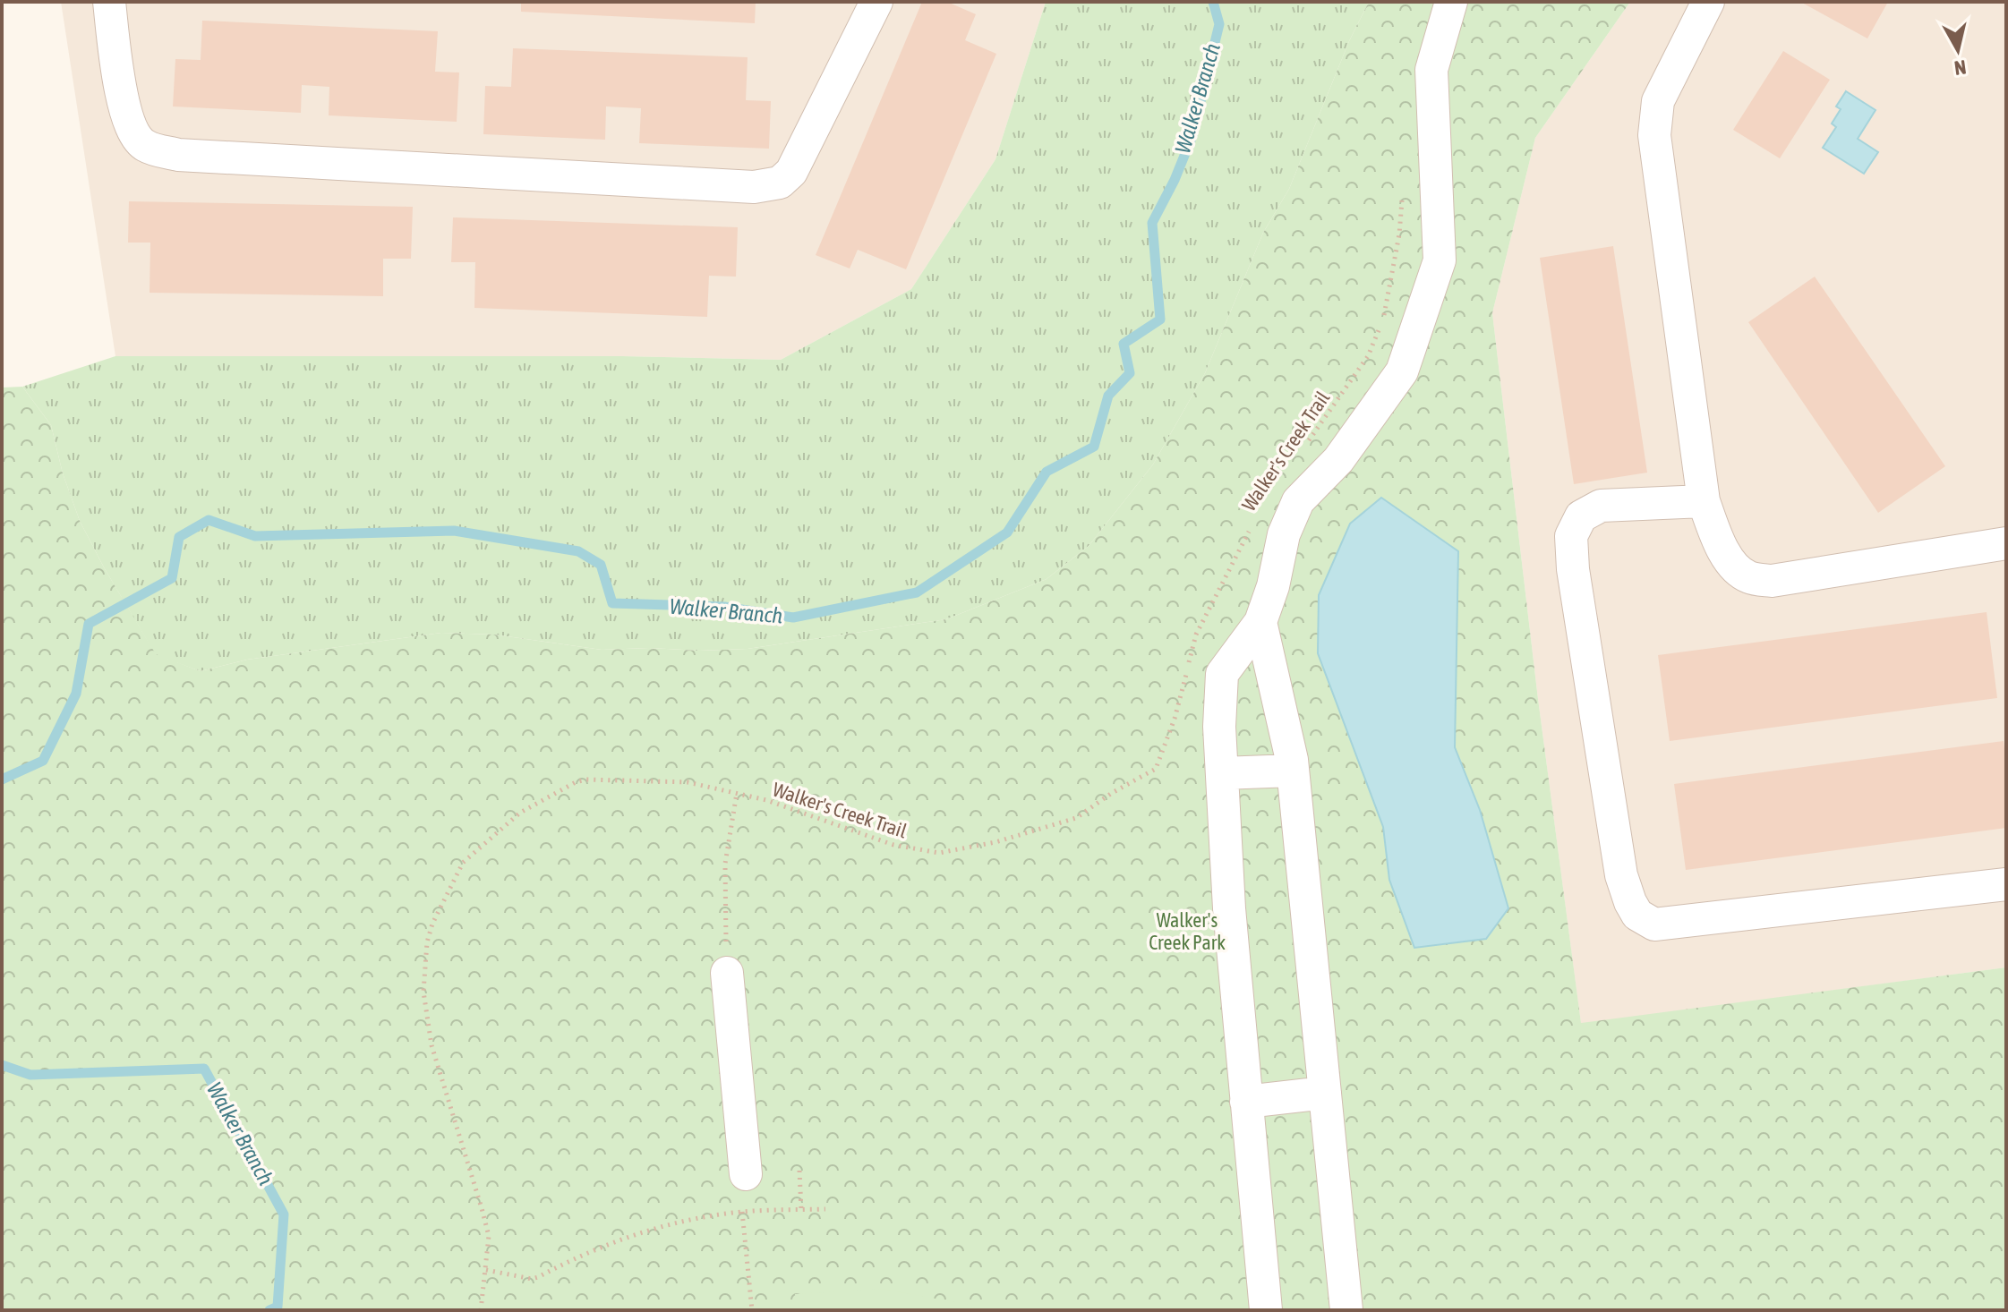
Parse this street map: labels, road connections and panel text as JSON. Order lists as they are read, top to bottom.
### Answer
{
  "streets": {
    "path": ["Walker's Creek Trail"]
  },
  "water": ["Walker Branch"],
  "parks": ["Walker's Creek Park"],
  "north": "bottom"
}
